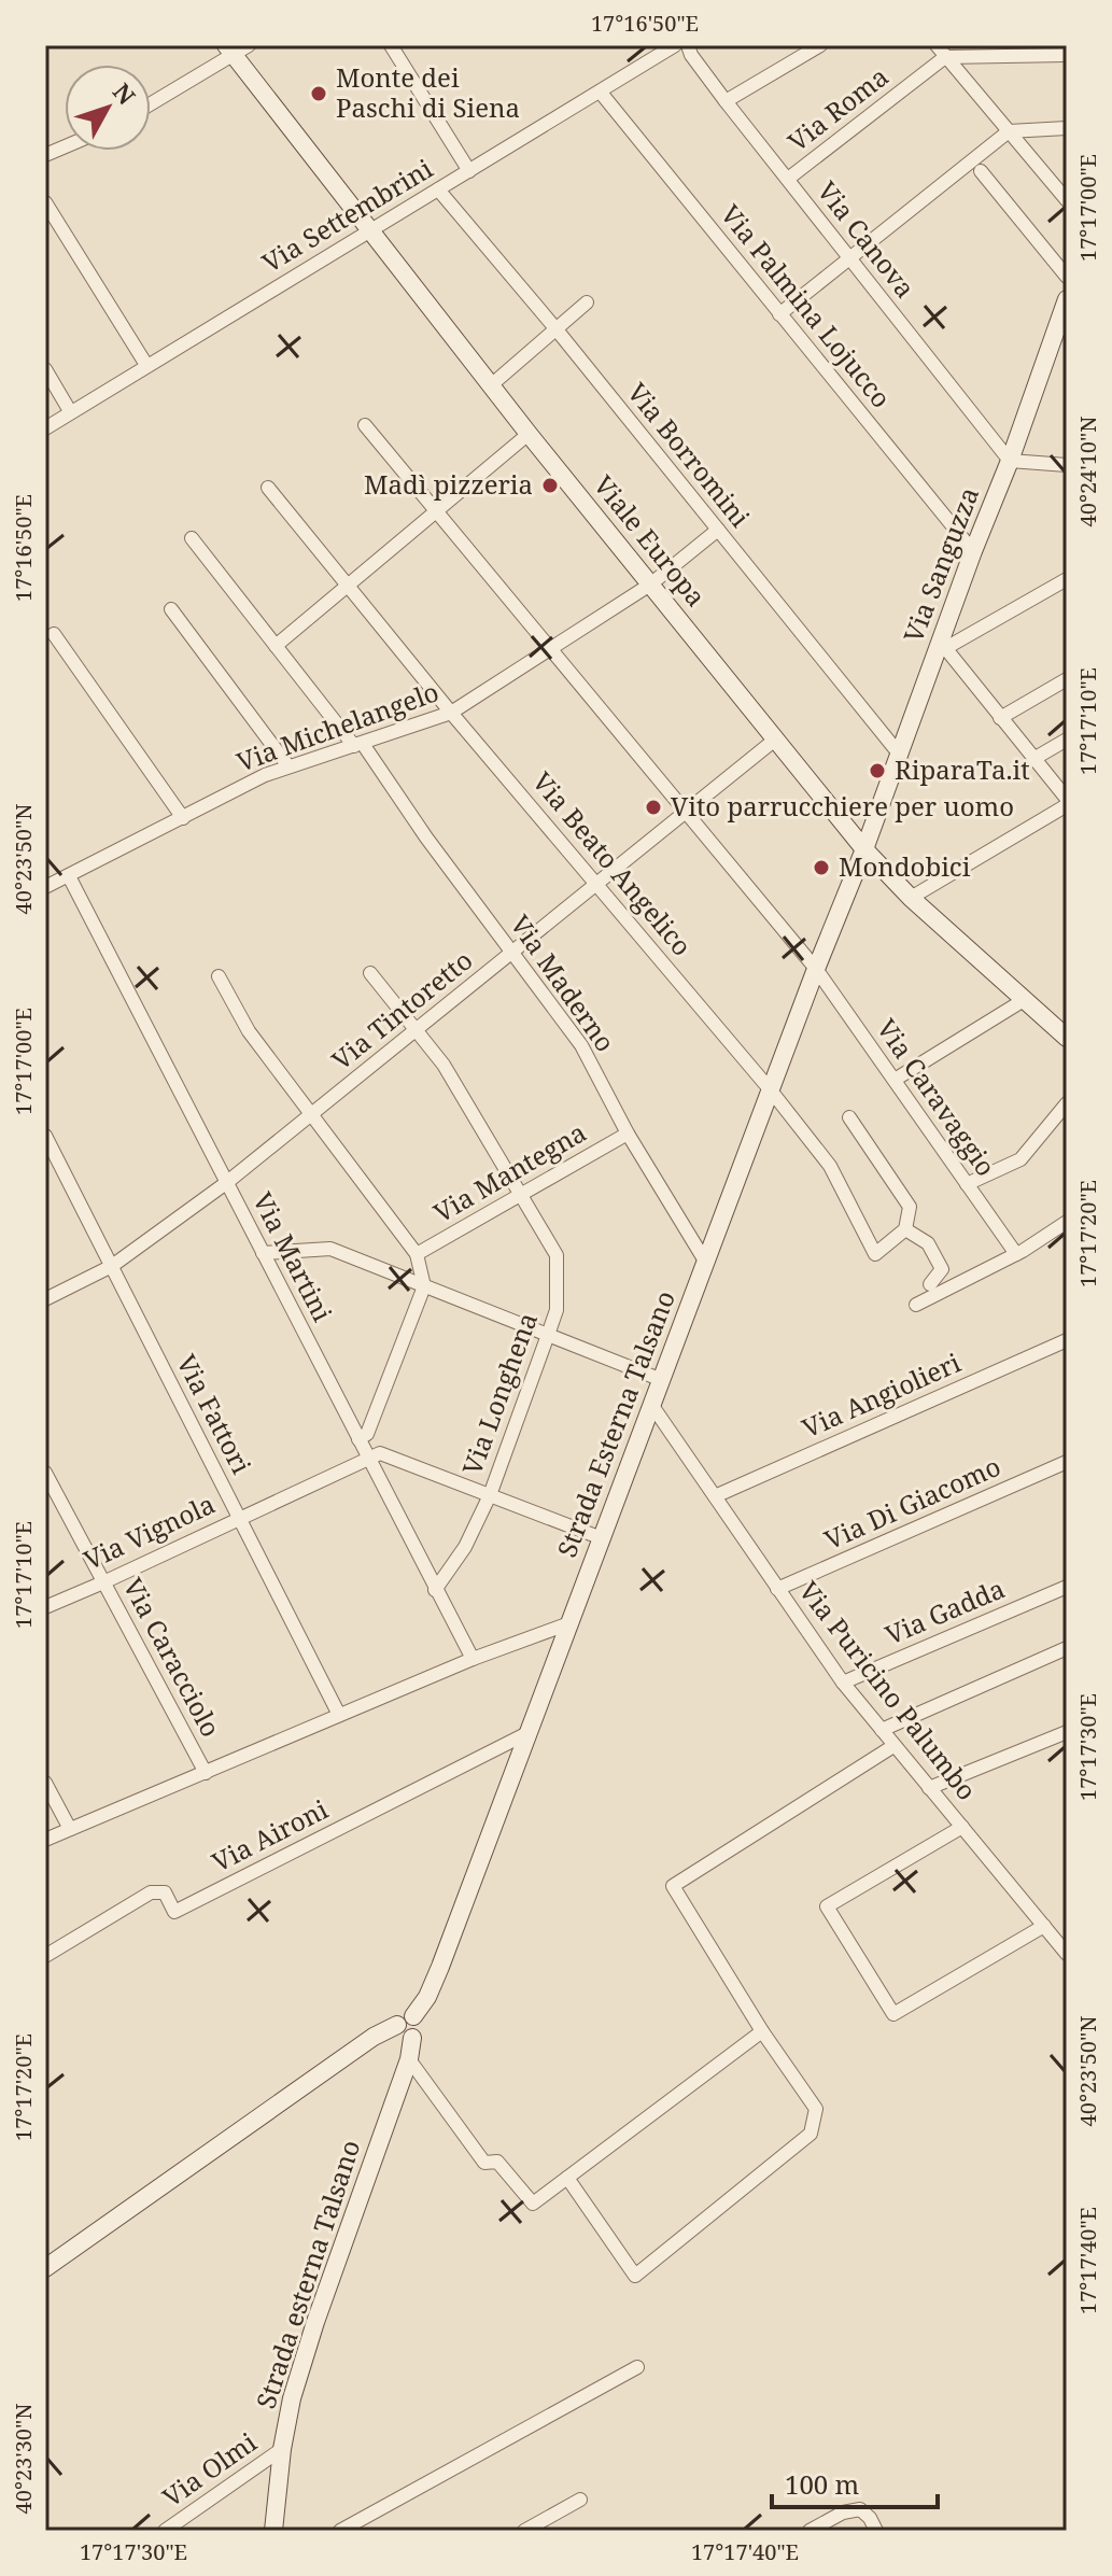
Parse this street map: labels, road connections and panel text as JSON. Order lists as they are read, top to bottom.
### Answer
{
  "streets": {
    "street": [
      "Via Roma",
      "Via Settembrini",
      "Via Canova",
      "Via Palmina Lojucco",
      "Via Borromini",
      "Viale Europa",
      "Via Sanguzza",
      "Via Michelangelo",
      "Via Beato Angelico",
      "Via Maderno",
      "Via Tintoretto",
      "Via Caravaggio",
      "Via Mantegna",
      "Via Martini",
      "Via Longhena",
      "Via Angiolieri",
      "Via Fattori",
      "Strada Esterna Talsano",
      "Via Di Giacomo",
      "Via Vignola",
      "Via Gadda",
      "Via Caracciolo",
      "Via Puricino Palumbo",
      "Via Aironi",
      "Strada esterna Talsano",
      "Via Olmi"
    ]
  },
  "crossings": [
    ["Via Roma", "Via Canova"],
    ["Via Settembrini", "Via Palmina Lojucco"],
    ["Via Settembrini", "Via Borromini"],
    ["Via Settembrini", "Viale Europa"],
    ["Via Canova", "Via Sanguzza"],
    ["Via Palmina Lojucco", "Via Sanguzza"],
    ["Via Borromini", "Via Sanguzza"],
    ["Via Borromini", "Via Michelangelo"],
    ["Viale Europa", "Via Sanguzza"],
    ["Viale Europa", "Via Michelangelo"],
    ["Viale Europa", "Via Tintoretto"],
    ["Viale Europa", "Strada Esterna Talsano"],
    ["Via Sanguzza", "Strada Esterna Talsano"],
    ["Via Michelangelo", "Via Beato Angelico"],
    ["Via Michelangelo", "Via Maderno"],
    ["Via Michelangelo", "Via Caravaggio"],
    ["Via Michelangelo", "Via Martini"],
    ["Via Beato Angelico", "Via Tintoretto"],
    ["Via Beato Angelico", "Strada Esterna Talsano"],
    ["Via Maderno", "Via Tintoretto"],
    ["Via Maderno", "Via Mantegna"],
    ["Via Maderno", "Strada Esterna Talsano"],
    ["Via Tintoretto", "Via Caravaggio"],
    ["Via Tintoretto", "Via Martini"],
    ["Via Tintoretto", "Via Longhena"],
    ["Via Tintoretto", "Via Fattori"],
    ["Via Caravaggio", "Strada Esterna Talsano"],
    ["Via Mantegna", "Via Longhena"],
    ["Via Martini", "Via Longhena"],
    ["Via Martini", "Via Vignola"],
    ["Via Angiolieri", "Via Puricino Palumbo"],
    ["Via Fattori", "Via Vignola"],
    ["Strada Esterna Talsano", "Via Puricino Palumbo"],
    ["Strada Esterna Talsano", "Via Aironi"],
    ["Strada Esterna Talsano", "Strada esterna Talsano"],
    ["Via Di Giacomo", "Via Puricino Palumbo"],
    ["Via Vignola", "Via Caracciolo"],
    ["Via Gadda", "Via Puricino Palumbo"],
    ["Strada esterna Talsano", "Via Olmi"]
  ],
  "places": [
    "Monte dei Paschi di Siena",
    "Madì pizzeria",
    "RiparaTa.it",
    "Vito parrucchiere per uomo",
    "Mondobici"
  ],
  "scale_bar": "100 m",
  "north": "top right",
  "coordinates": [
    "17°16'50\"E",
    "17°17'00\"E",
    "40°24'10\"N",
    "17°17'10\"E",
    "40°23'50\"N",
    "17°17'20\"E",
    "17°17'30\"E",
    "17°17'40\"E",
    "40°23'30\"N"
  ]
}
